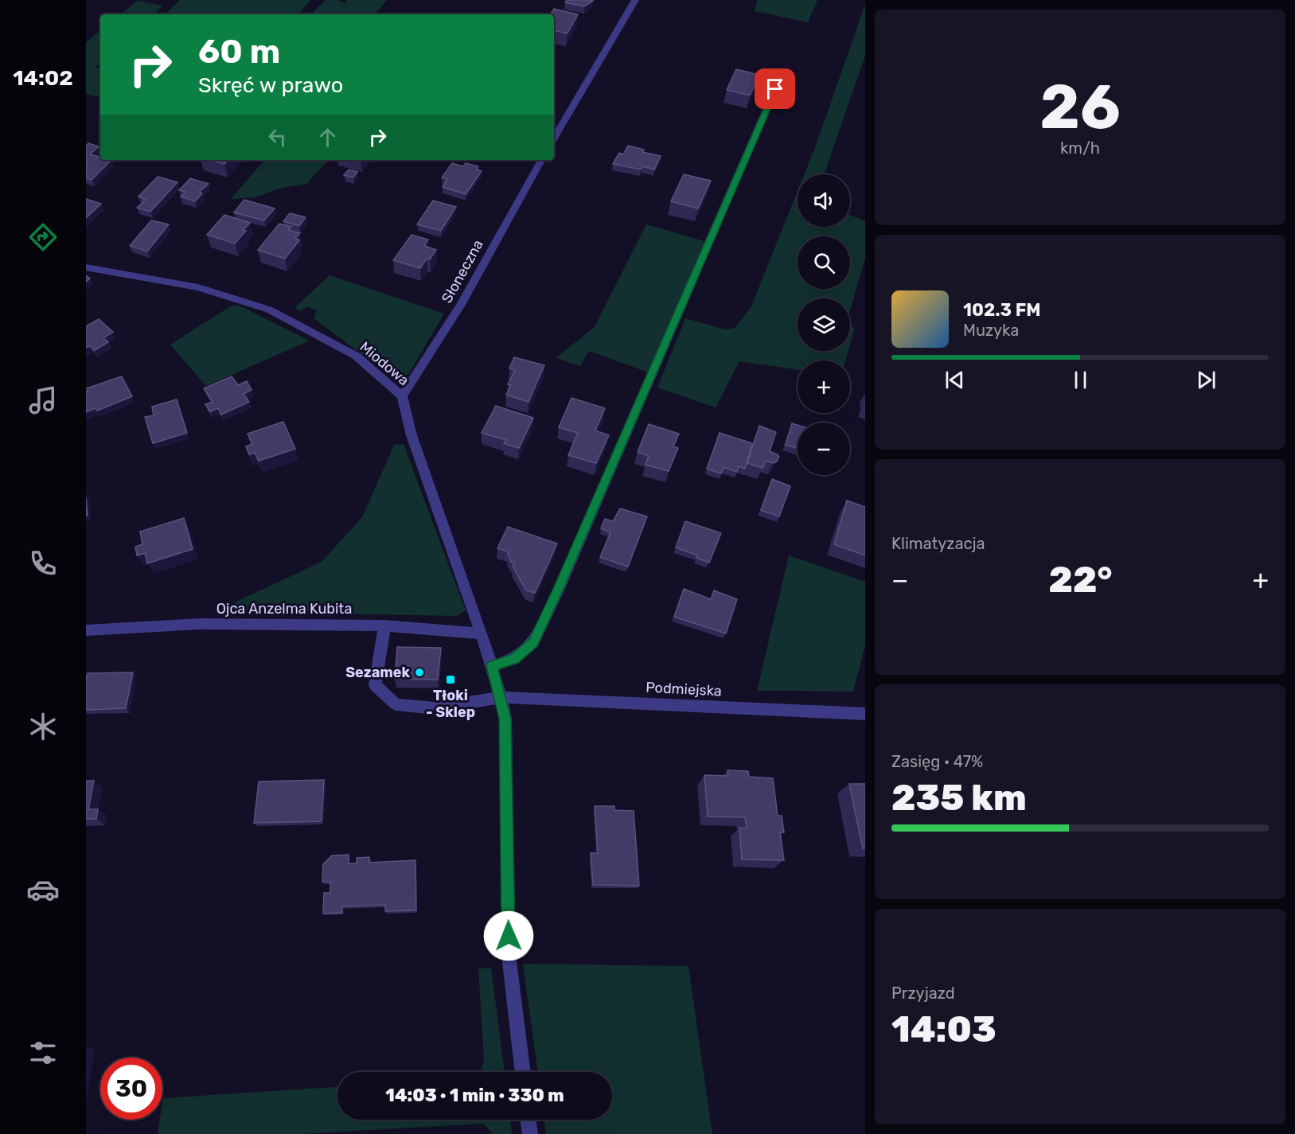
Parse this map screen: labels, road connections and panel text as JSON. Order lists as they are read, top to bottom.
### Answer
{
  "streets": {
    "street": [
      "Słoneczna",
      "Miodowa",
      "Ojca Anzelma Kubita",
      "Podmiejska"
    ]
  },
  "crossings": [
    ["Słoneczna", "Miodowa"],
    ["Miodowa", "Ojca Anzelma Kubita"],
    ["Miodowa", "Podmiejska"],
    ["Ojca Anzelma Kubita", "Podmiejska"]
  ],
  "places": {
    "other": ["Sezamek"],
    "transit": ["Tłoki - Sklep"]
  },
  "page": {
    "tabs": "14:02",
    "tile": [
      ["26", "km/h"],
      "Klimatyzacja",
      ["Zasięg · 47%", "235 km"],
      ["Przyjazd", "14:03"]
    ],
    "turn": ["60 m", "Skręć w prawo"],
    "map_buttons": ["+", "−"],
    "song": ["102.3 FM", "Muzyka"],
    "heat": ["−", "22°", "+"],
    "limit": "30",
    "trip": "14:03 · 1 min · 330 m"
  }
}
